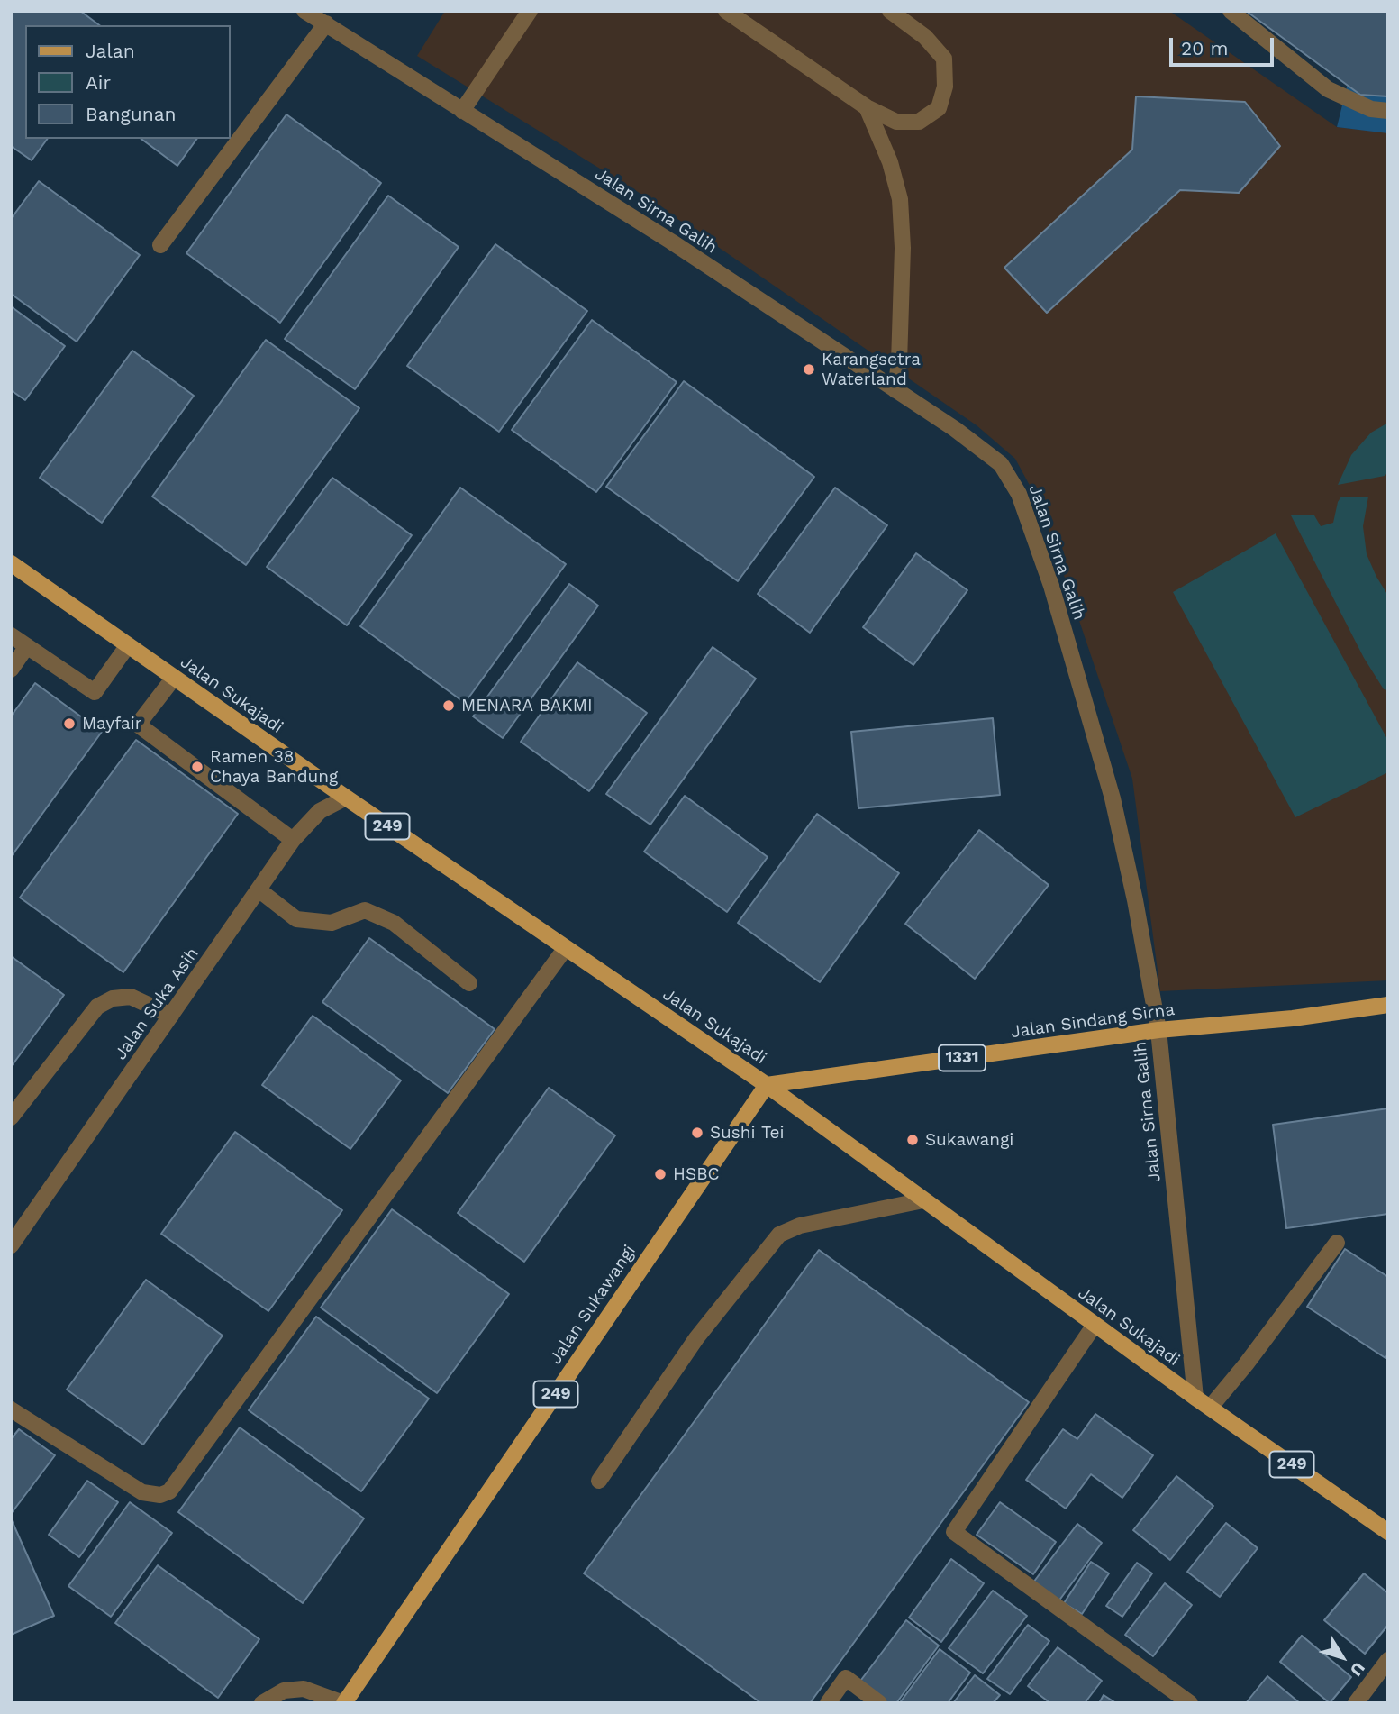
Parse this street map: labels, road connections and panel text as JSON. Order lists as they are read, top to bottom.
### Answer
{
  "streets": {
    "main road": [
      "Jalan Sukajadi",
      "249",
      "Jalan Sindang Sirna",
      "1331",
      "Jalan Sukawangi"
    ],
    "street": ["Jalan Sirna Galih", "Jalan Suka Asih"]
  },
  "crossings": [
    ["Jalan Sirna Galih", "Jalan Sukajadi"],
    ["Jalan Sirna Galih", "Jalan Sindang Sirna"],
    ["Jalan Sukajadi", "Jalan Suka Asih"],
    ["Jalan Sukajadi", "Jalan Sindang Sirna"],
    ["Jalan Sukajadi", "Jalan Sukawangi"],
    ["Jalan Sindang Sirna", "Jalan Sukawangi"]
  ],
  "places": [
    "Karangsetra Waterland",
    "MENARA BAKMI",
    "Mayfair",
    "Ramen 38 Chaya Bandung",
    "Sushi Tei",
    "Sukawangi",
    "HSBC"
  ],
  "legend": ["Jalan", "Air", "Bangunan"],
  "scale_bar": "20 m",
  "north": "bottom right"
}
